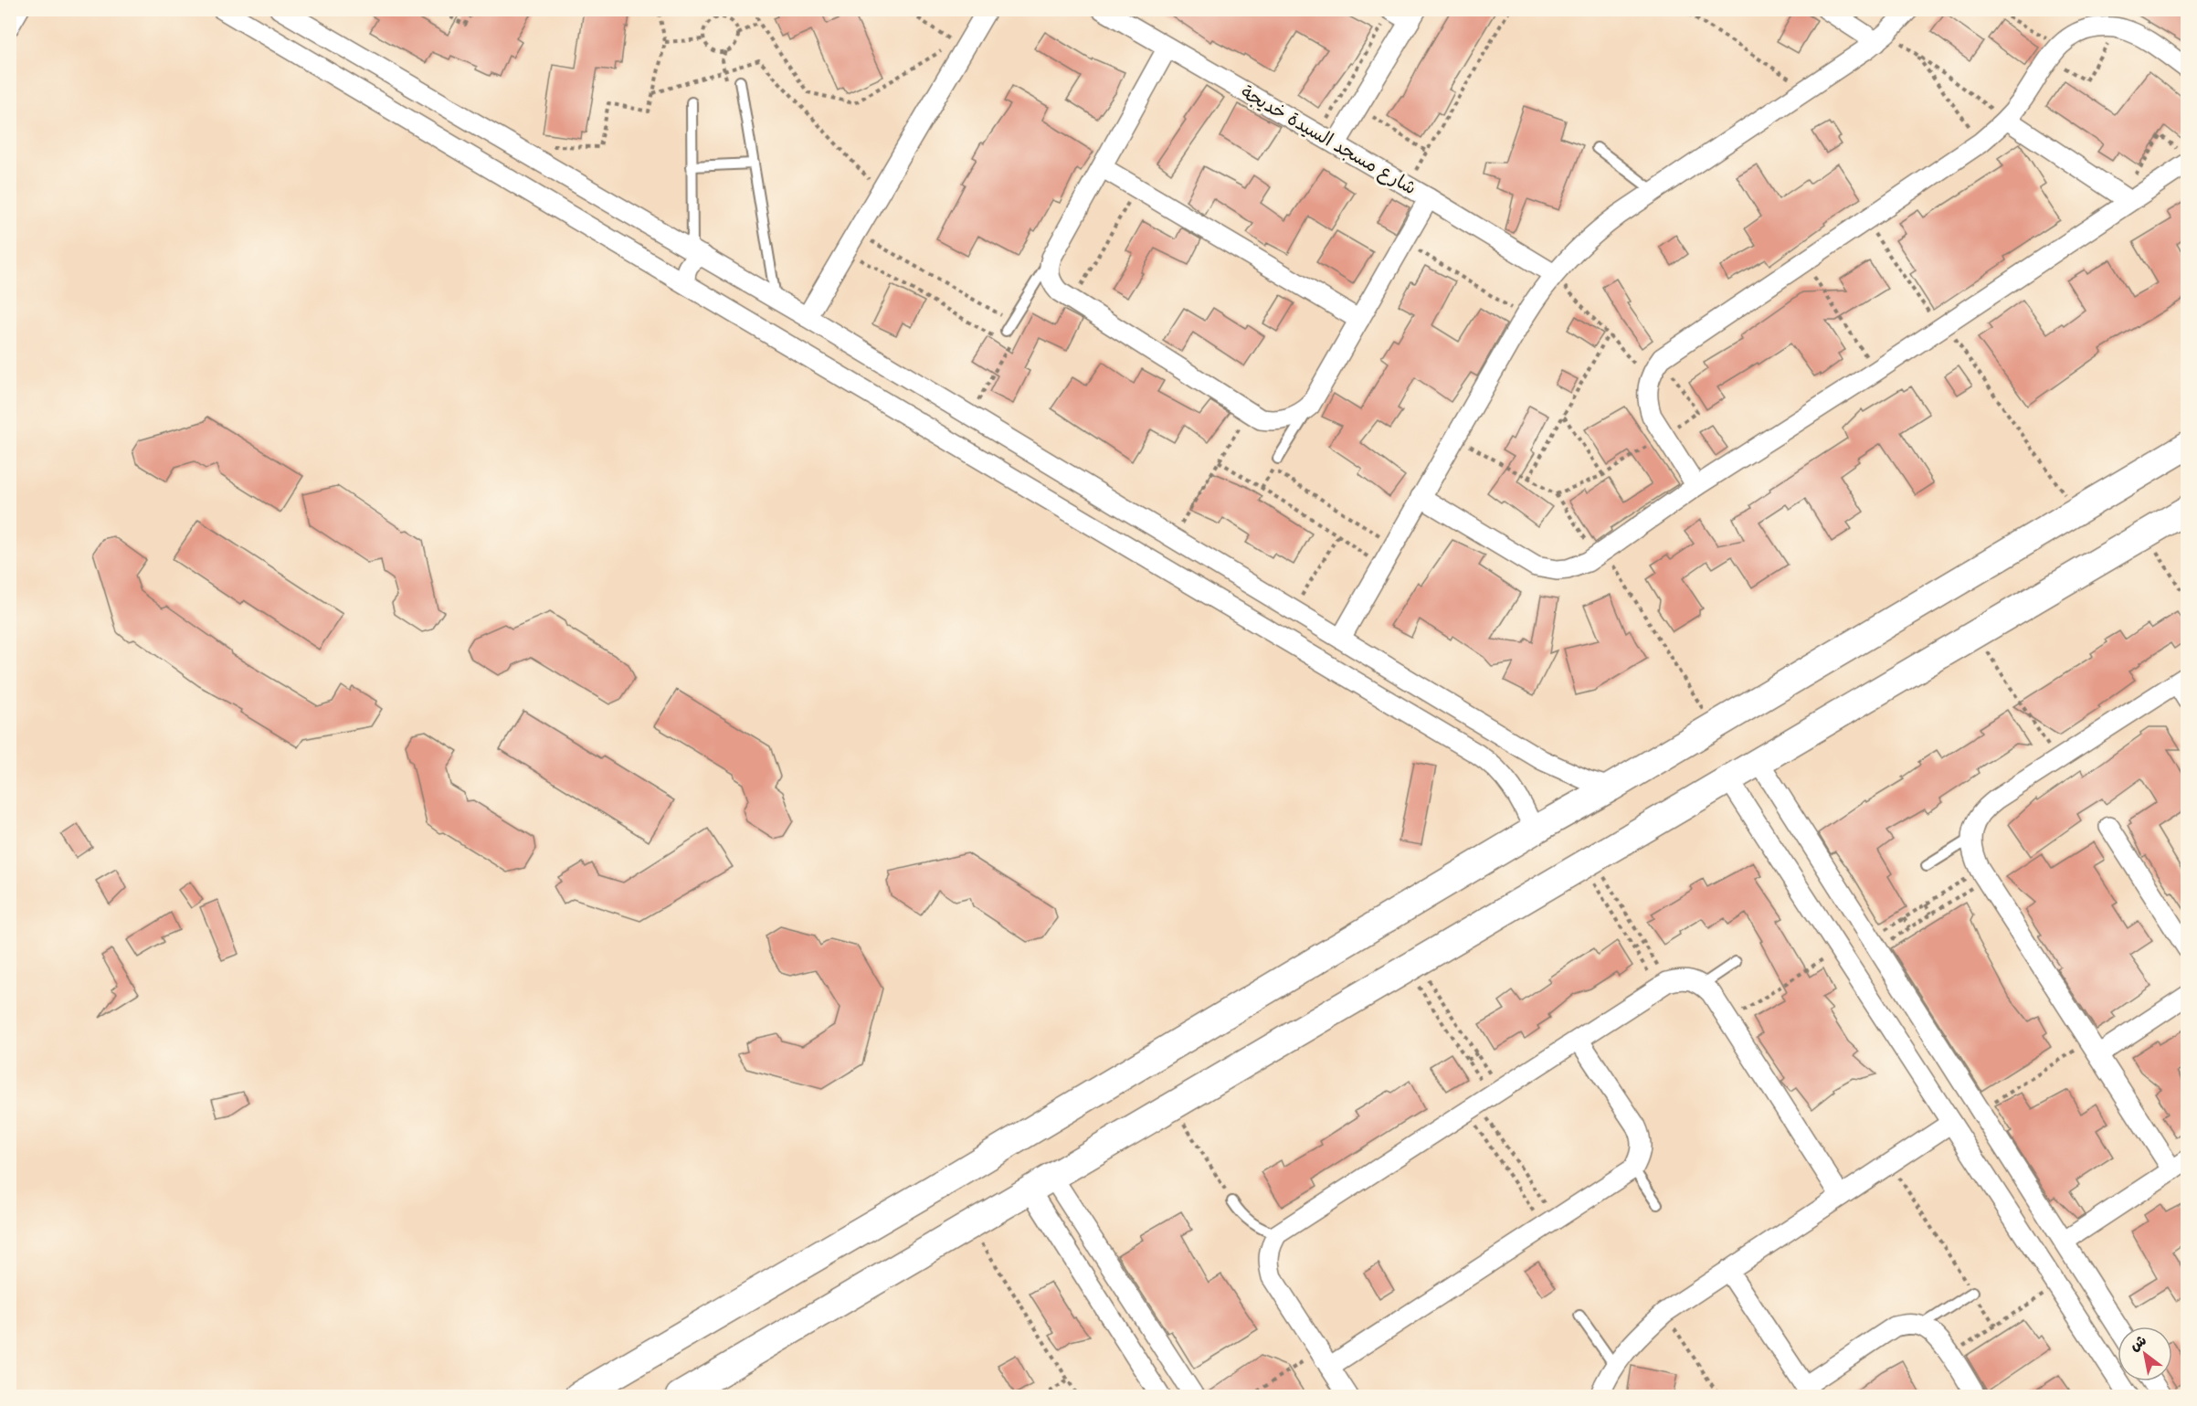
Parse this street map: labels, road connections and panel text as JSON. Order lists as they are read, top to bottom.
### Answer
{
  "streets": {
    "street": ["شارع مسجد السيدة خديجة"]
  },
  "north": "top left"
}
